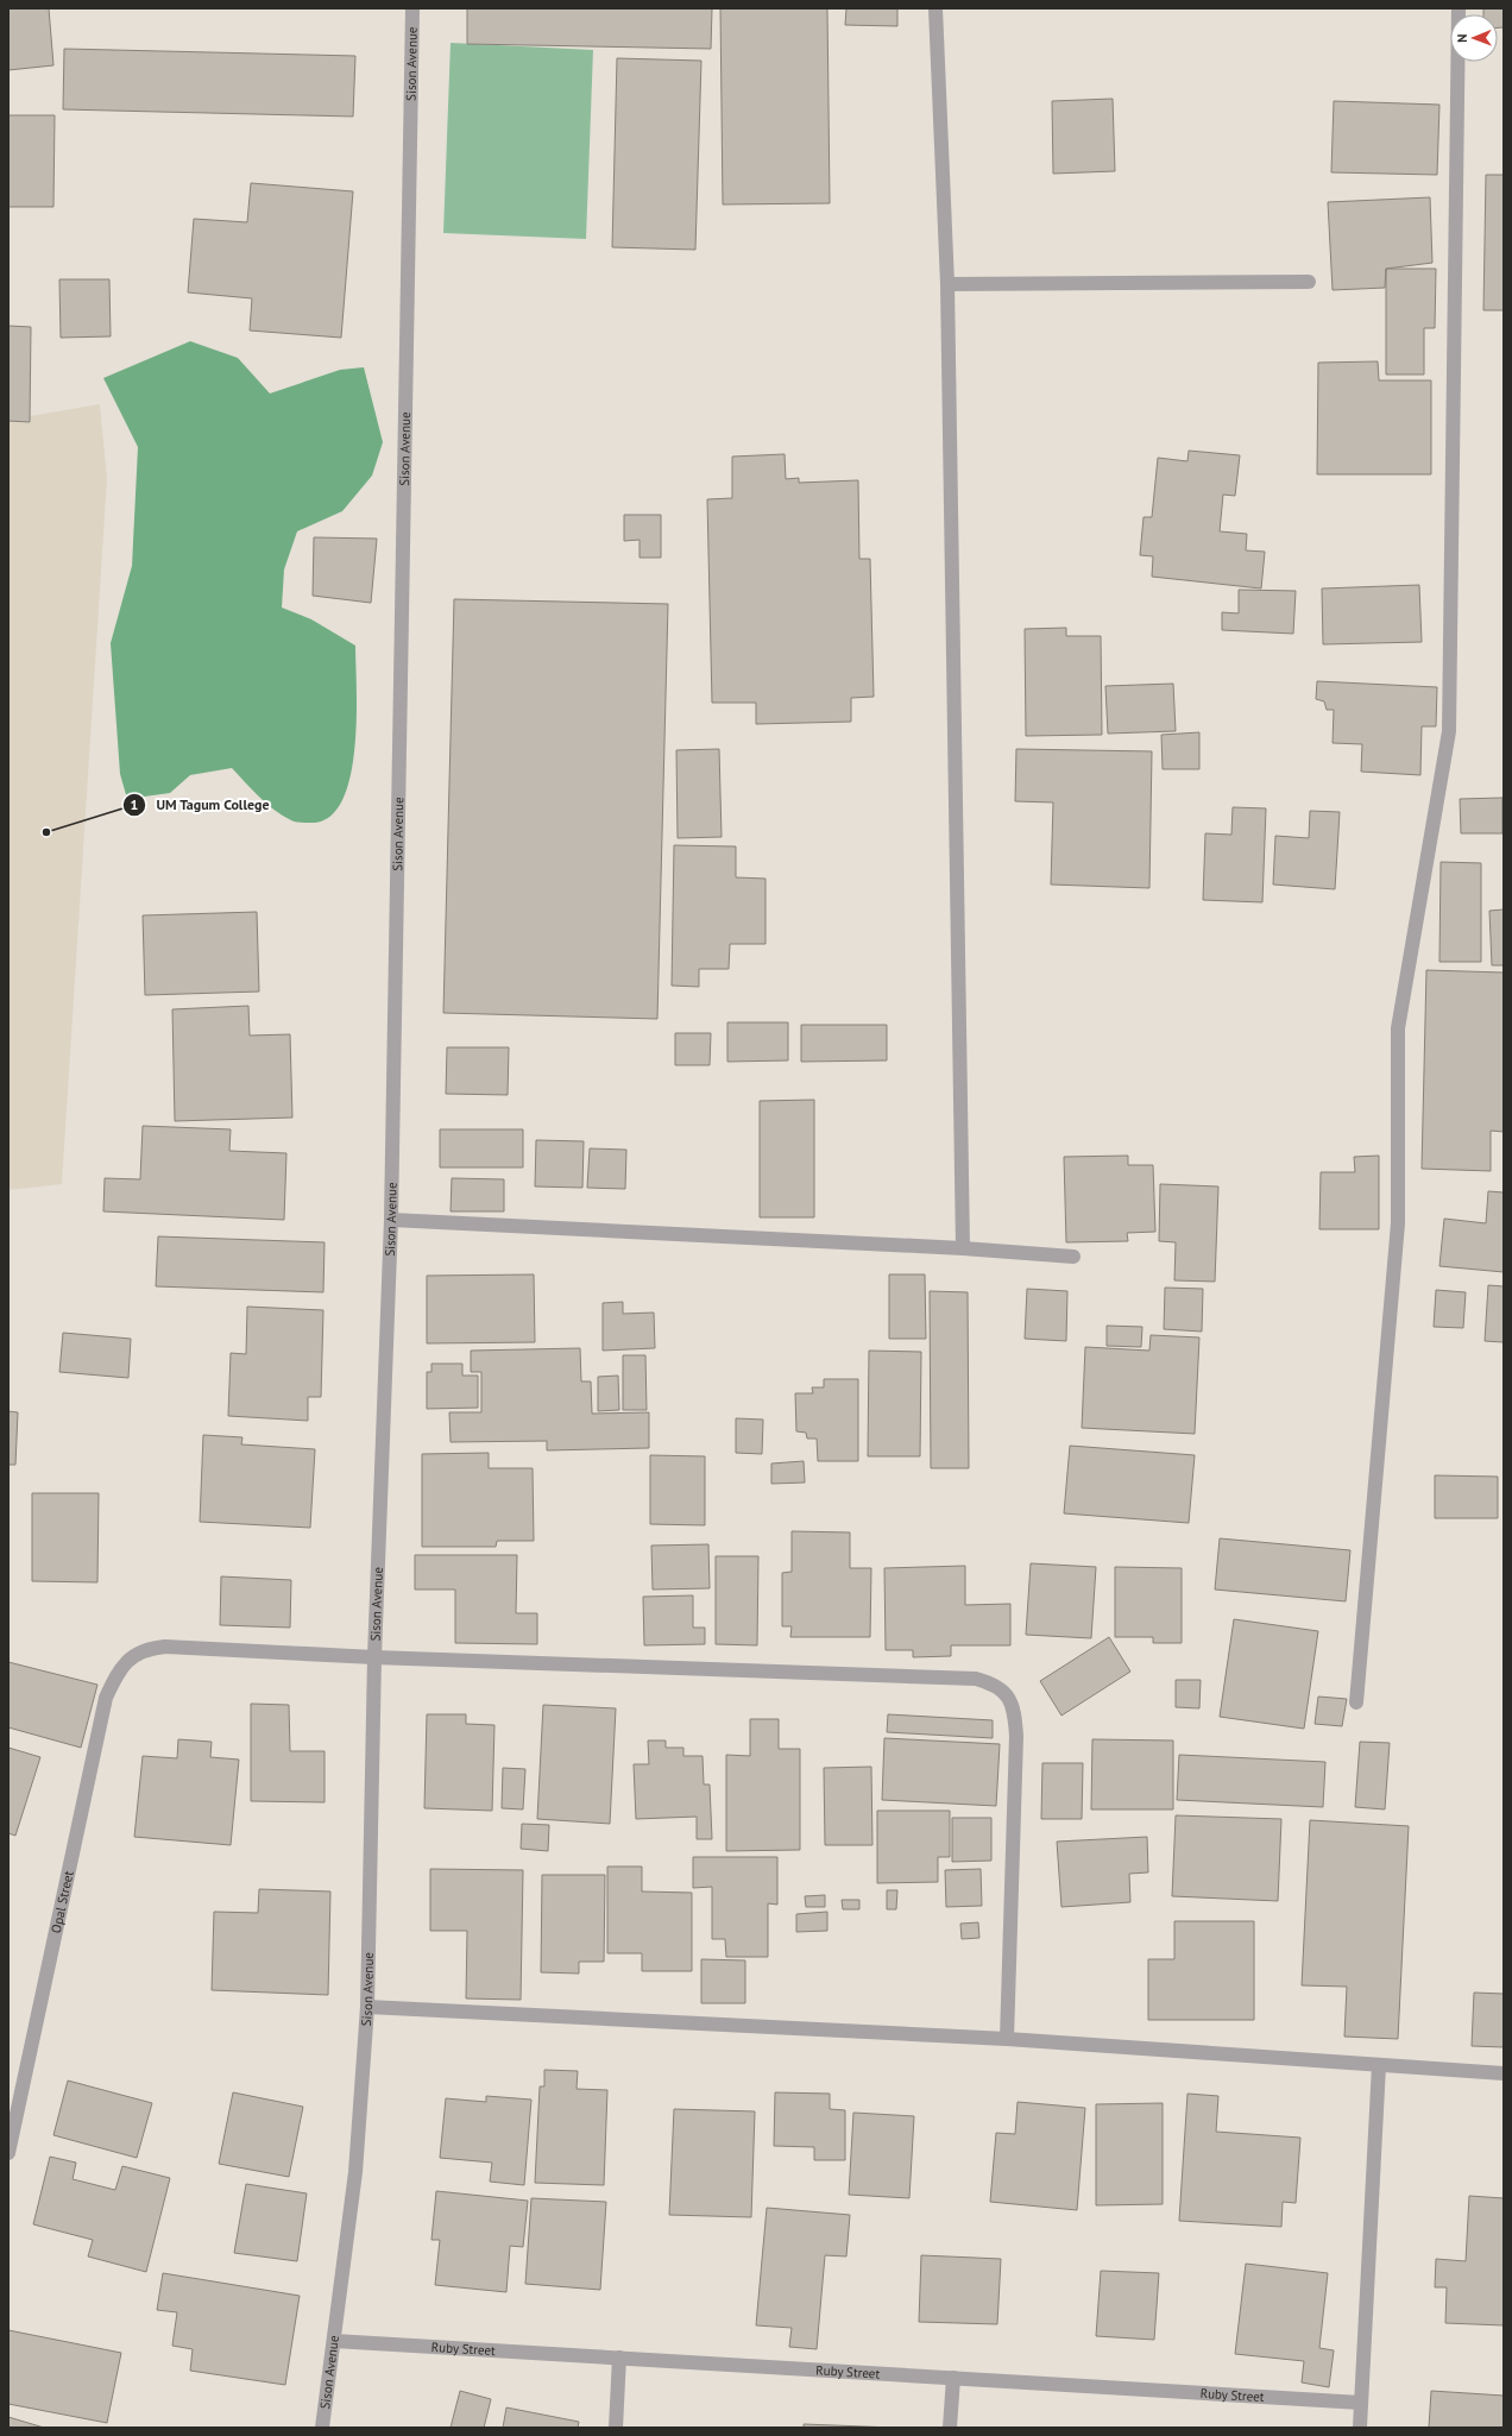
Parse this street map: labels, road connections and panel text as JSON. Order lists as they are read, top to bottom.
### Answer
{
  "streets": {
    "street": ["Sison Avenue", "Opal Street", "Ruby Street"]
  },
  "crossings": [
    ["Sison Avenue", "Opal Street"],
    ["Sison Avenue", "Ruby Street"]
  ],
  "places": ["UM Tagum College"],
  "north": "left"
}
